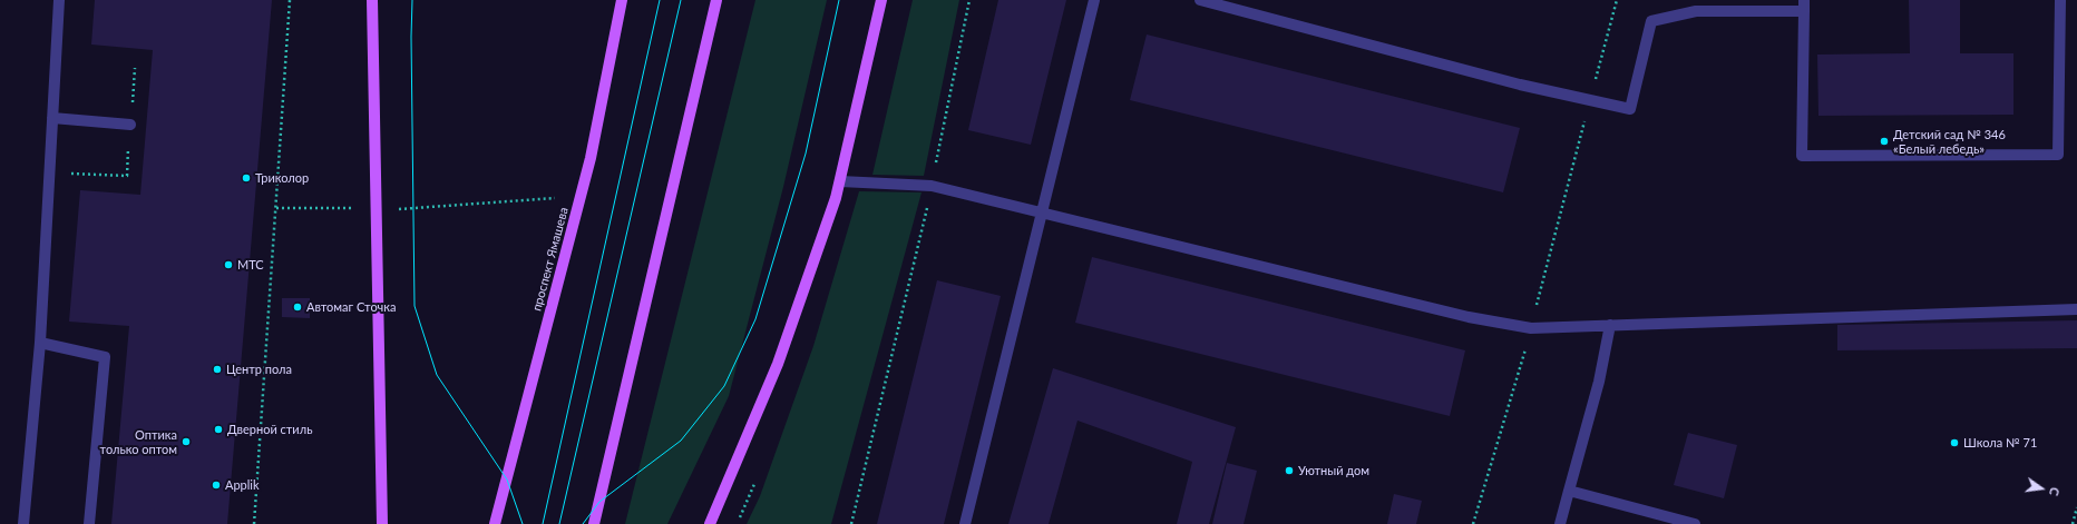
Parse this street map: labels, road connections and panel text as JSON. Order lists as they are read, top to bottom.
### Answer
{
  "streets": {
    "main road": ["проспект Ямашева"]
  },
  "places": [
    "Детский сад № 346 «Белый лебедь»",
    "Триколор",
    "МТС",
    "Автомаг Сточка",
    "Центр пола",
    "Дверной стиль",
    "Оптика только оптом",
    "Школа № 71",
    "Уютный дом",
    "Applik"
  ],
  "north": "right"
}
